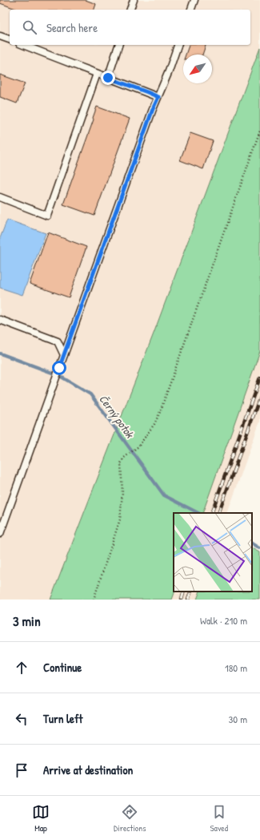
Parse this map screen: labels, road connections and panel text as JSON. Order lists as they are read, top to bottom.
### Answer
{
  "water": ["Černý potok"],
  "north": "bottom left",
  "page": {
    "search": "Search here",
    "heading": ["3 min", "Walk · 210 m"],
    "list": [
      ["Continue", "180 m"],
      ["Turn left", "30 m"],
      "Arrive at destination"
    ],
    "nav": ["Map", "Directions", "Saved"]
  }
}
